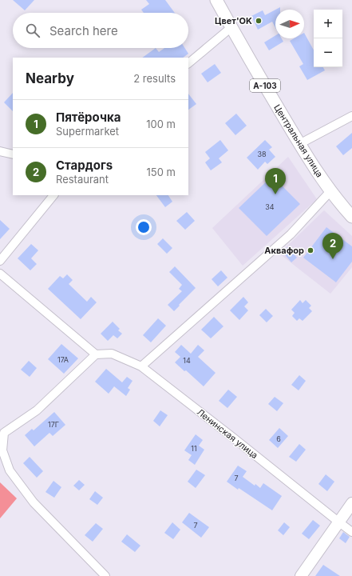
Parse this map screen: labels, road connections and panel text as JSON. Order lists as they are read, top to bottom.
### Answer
{
  "streets": {
    "main road": ["А-103", "Центральная улица"],
    "street": ["Ленинская улица"]
  },
  "places": ["Цвет'OK", "Аквафор"],
  "house_numbers": [
    "38",
    "34",
    "17А",
    "14",
    "17Г",
    "6",
    "11",
    "7",
    "7"
  ],
  "north": "right",
  "page": {
    "map_buttons": ["+", "−"],
    "search": "Search here",
    "heading": ["Nearby", "2 results"],
    "list": [
      {
        "mark": "1",
        "name": "Пятёрочка",
        "note": "Supermarket",
        "value": "100 m"
      },
      {
        "mark": "2",
        "name": "Стардогs",
        "note": "Restaurant",
        "value": "150 m"
      }
    ],
    "pins": ["1", "2"]
  }
}
